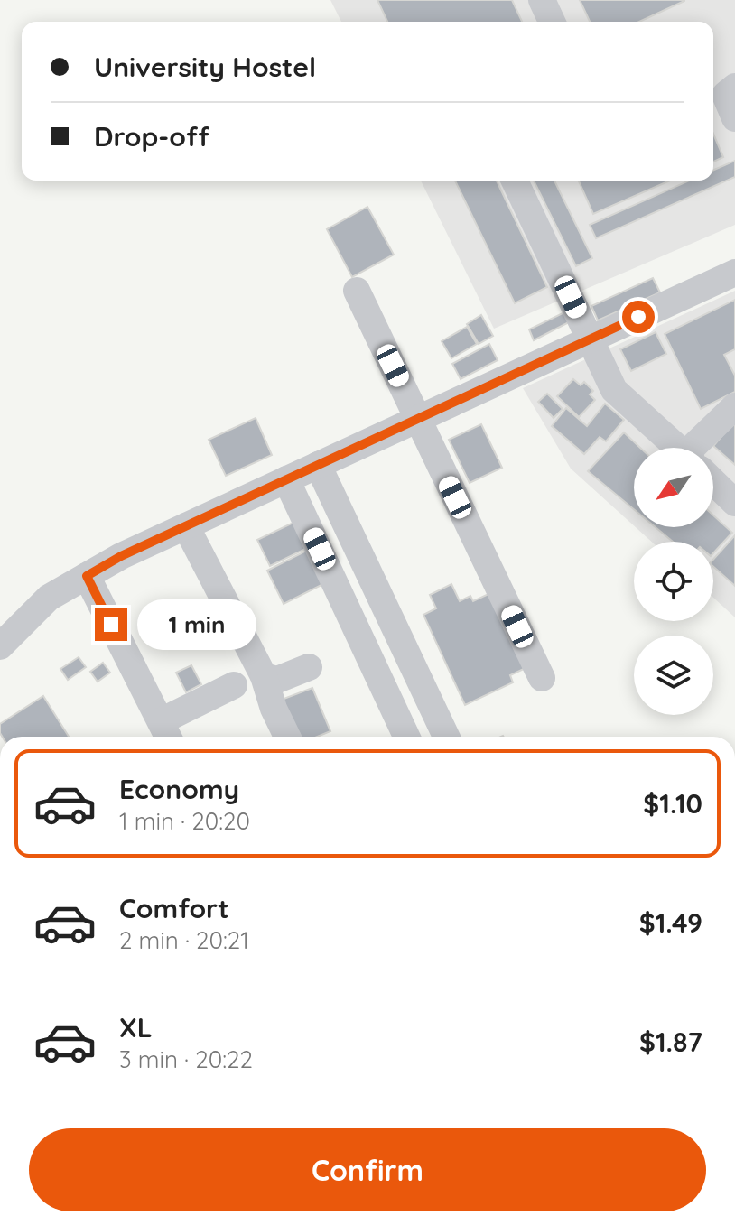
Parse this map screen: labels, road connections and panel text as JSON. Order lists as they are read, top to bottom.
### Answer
{
  "north": "bottom left",
  "page": {
    "banner": ["University Hostel", "Drop-off"],
    "bubble": "1 min",
    "list": [
      {
        "name": "Economy",
        "note": "1 min · 20:20",
        "value": "$1.10"
      },
      {
        "name": "Comfort",
        "note": "2 min · 20:21",
        "value": "$1.49"
      },
      {
        "name": "XL",
        "note": "3 min · 20:22",
        "value": "$1.87"
      }
    ],
    "buttons": "Confirm"
  }
}
